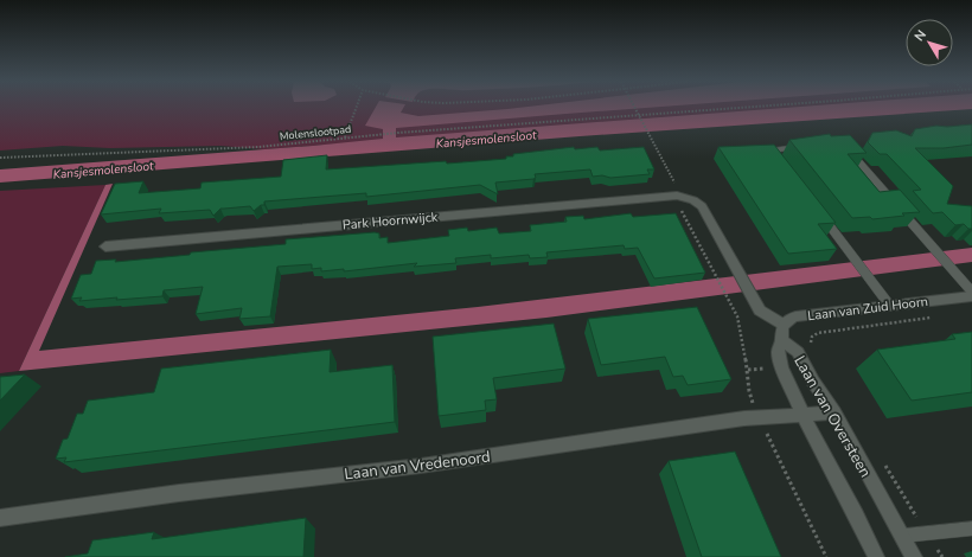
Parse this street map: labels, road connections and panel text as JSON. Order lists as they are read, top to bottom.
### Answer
{
  "streets": {
    "street": [
      "Park Hoornwijck",
      "Laan van Zuid Hoorn",
      "Laan van Oversteen",
      "Laan van Vredenoord"
    ],
    "path": ["Molenslootpad"]
  },
  "crossings": [
    ["Park Hoornwijck", "Laan van Zuid Hoorn"],
    ["Laan van Oversteen", "Laan van Vredenoord"]
  ],
  "water": ["Kansjesmolensloot"],
  "north": "top left"
}
